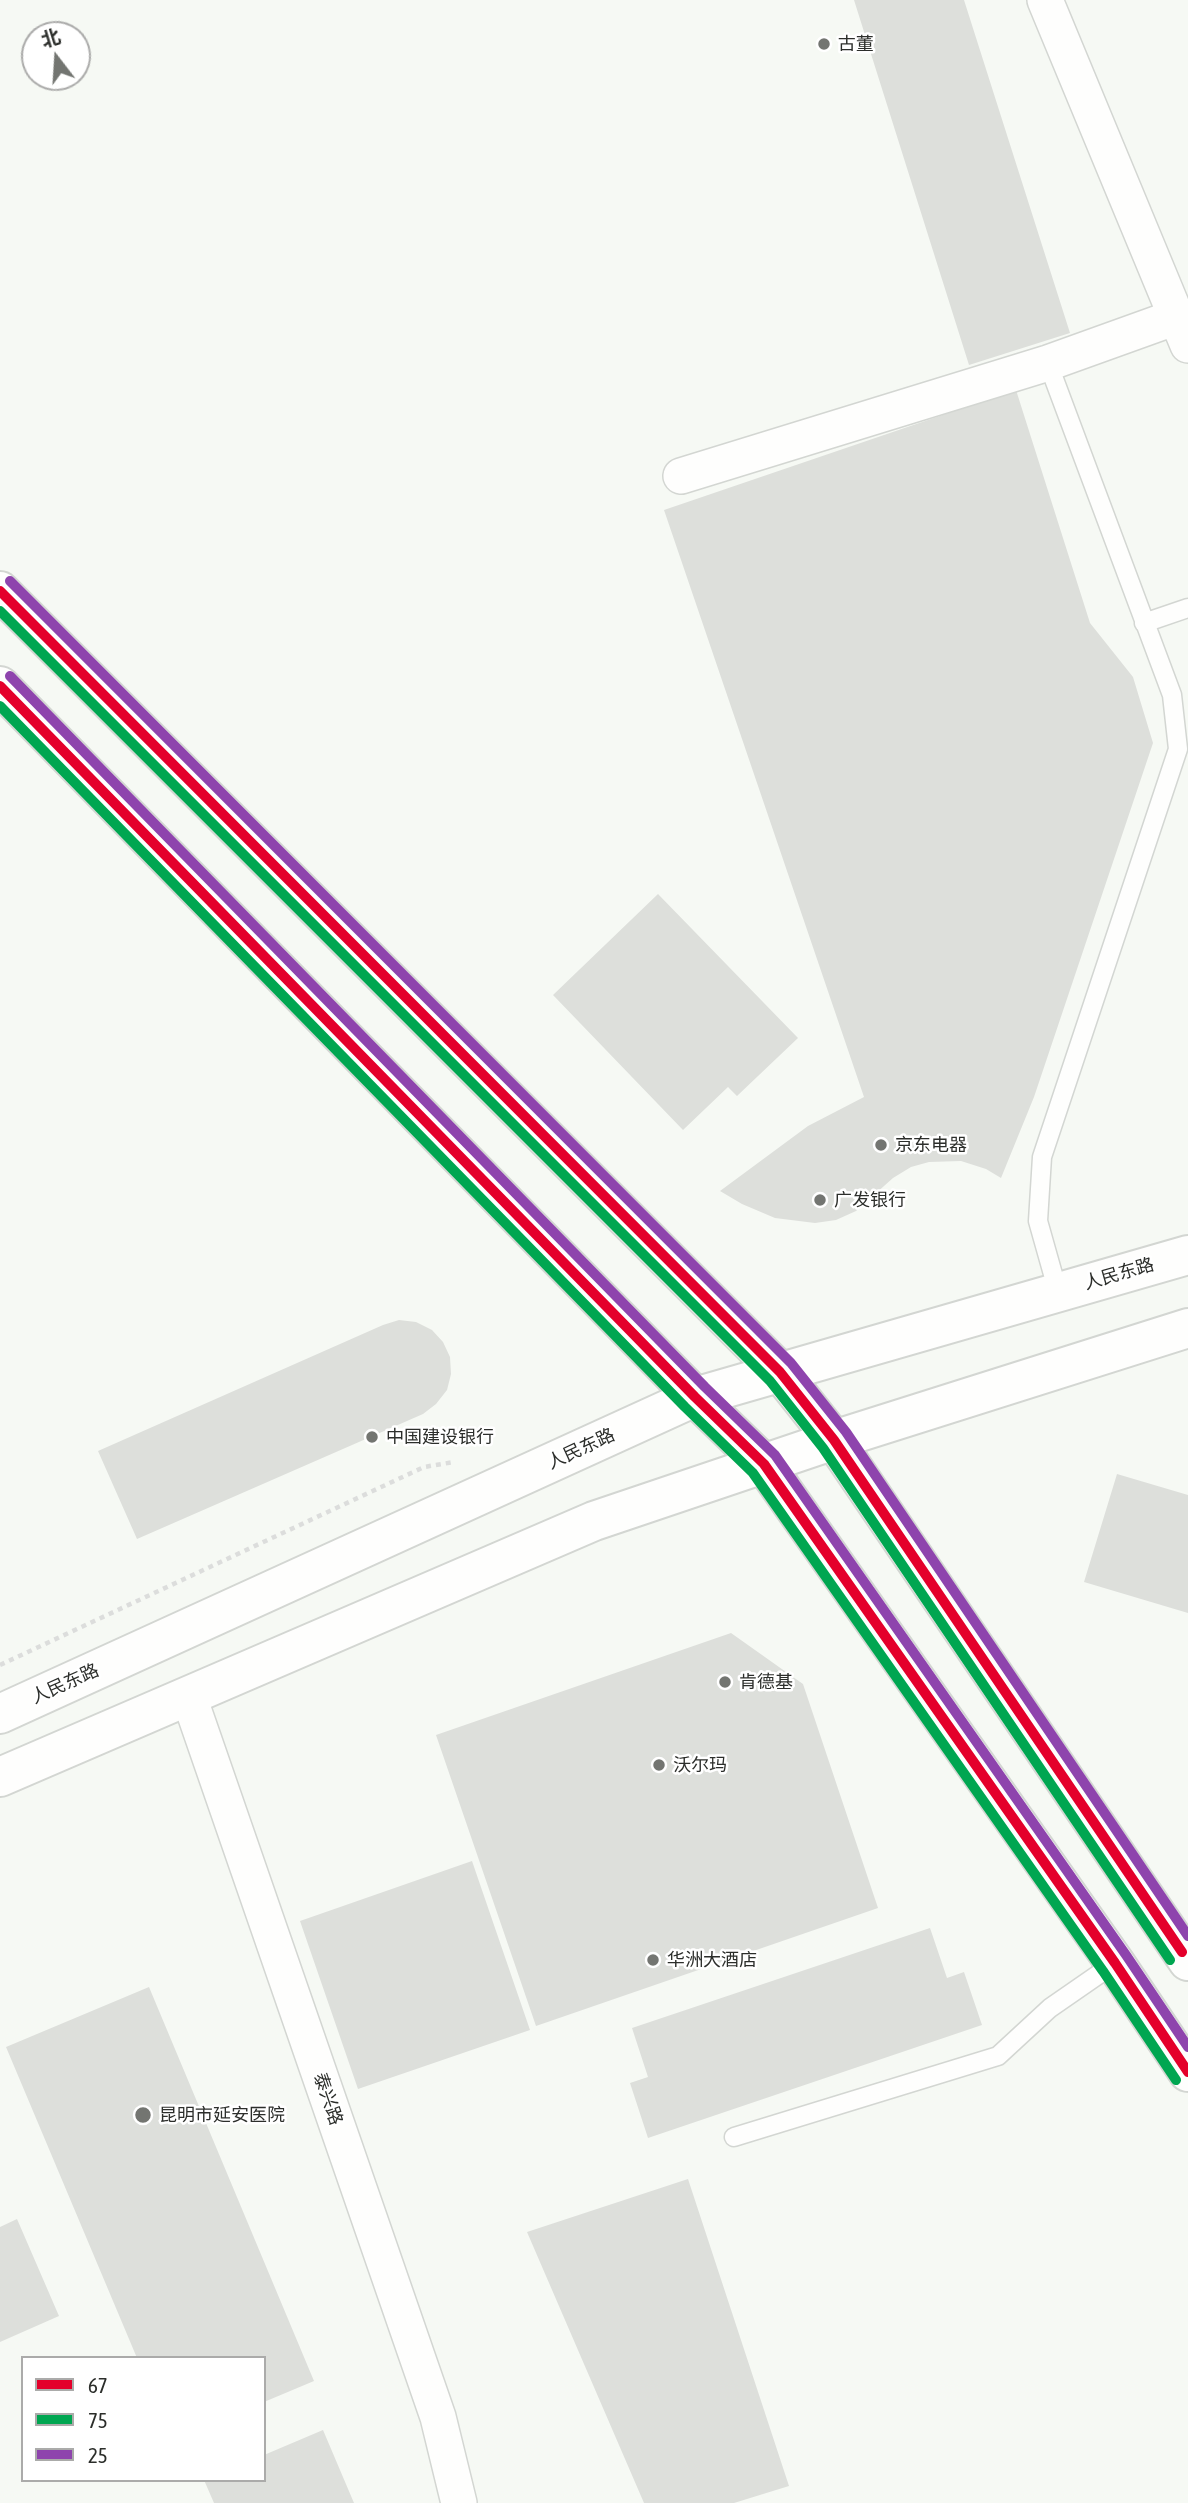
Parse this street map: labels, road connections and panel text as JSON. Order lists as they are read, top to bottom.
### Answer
{
  "streets": {
    "main road": ["人民东路"],
    "street": ["泰兴路"]
  },
  "places": [
    "古董",
    "京东电器",
    "广发银行",
    "中国建设银行",
    "肯德基",
    "沃尔玛",
    "华洲大酒店",
    "昆明市延安医院"
  ],
  "lines": ["transit line 25", "transit line 67", "transit line 75"],
  "legend": ["67", "75", "25"],
  "north": "top"
}
